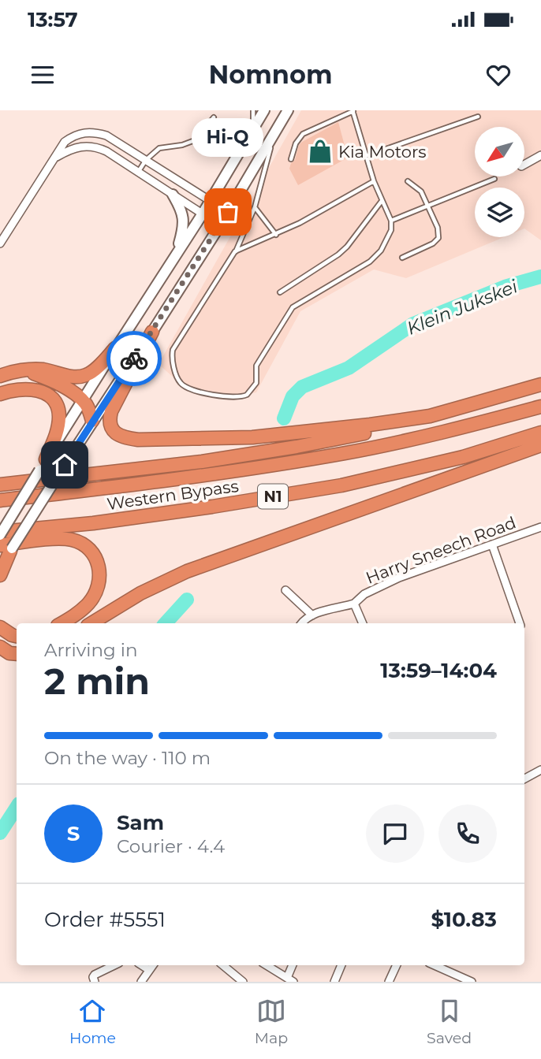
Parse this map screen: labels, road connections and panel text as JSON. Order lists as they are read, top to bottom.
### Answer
{
  "streets": {
    "highway": ["Western Bypass", "N1"],
    "street": ["Harry Sneech Road"]
  },
  "water": ["Klein Jukskei"],
  "places": {
    "shop": ["Kia Motors"],
    "other": ["Hi-Q"]
  },
  "north": "bottom left",
  "page": {
    "status": "13:57",
    "header": "Nomnom",
    "bubble": "Hi-Q",
    "heading": ["2 min", "Arriving in", "13:59–14:04"],
    "panel": [
      "Sam",
      "Courier · 4.4",
      "Order #5551",
      "$10.83"
    ],
    "bar": "On the way · 110 m",
    "round": "S",
    "tabs": ["Home", "Map", "Saved"]
  }
}
